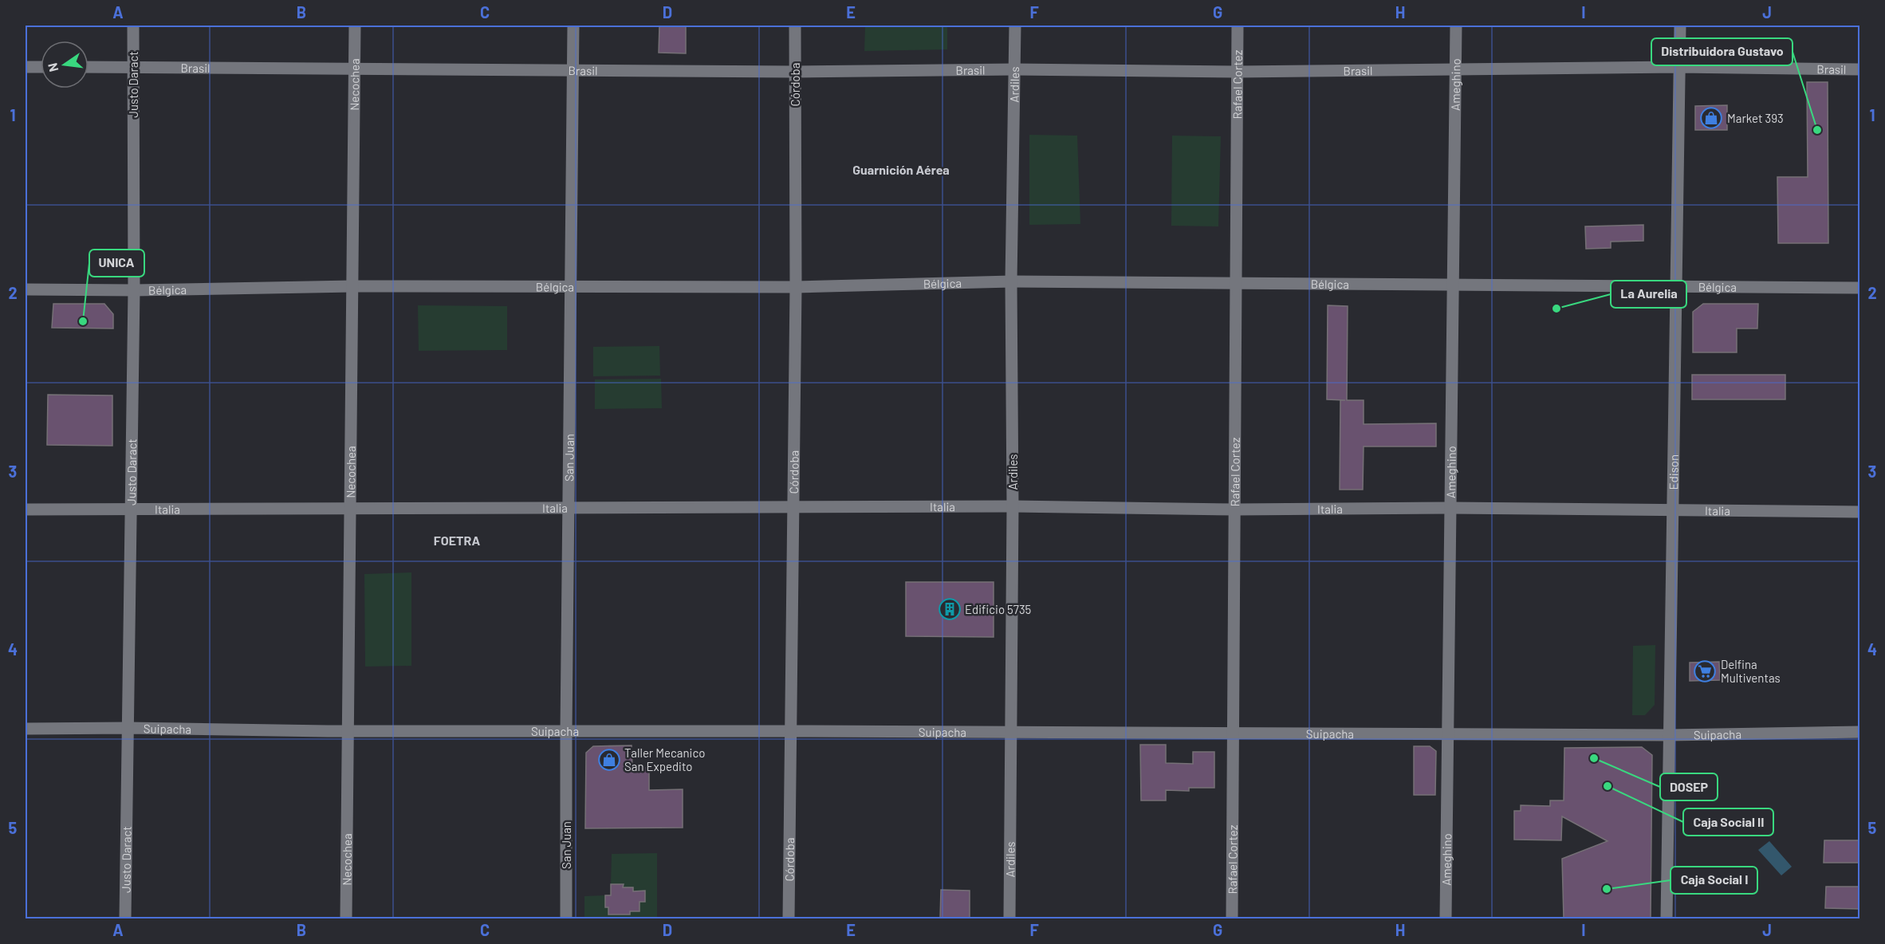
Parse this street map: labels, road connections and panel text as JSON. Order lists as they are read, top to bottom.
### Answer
{
  "streets": {
    "street": [
      "Brasil",
      "Justo Daract",
      "Necochea",
      "Córdoba",
      "Ardiles",
      "Rafael Cortez",
      "Ameghino",
      "Bélgica",
      "San Juan",
      "Edison",
      "Italia",
      "Suipacha"
    ]
  },
  "crossings": [
    ["Brasil", "Justo Daract"],
    ["Brasil", "Necochea"],
    ["Brasil", "Córdoba"],
    ["Brasil", "Ardiles"],
    ["Brasil", "Rafael Cortez"],
    ["Brasil", "Ameghino"],
    ["Brasil", "San Juan"],
    ["Brasil", "Edison"],
    ["Justo Daract", "Bélgica"],
    ["Justo Daract", "Italia"],
    ["Justo Daract", "Suipacha"],
    ["Necochea", "Bélgica"],
    ["Necochea", "Italia"],
    ["Necochea", "Suipacha"],
    ["Córdoba", "Bélgica"],
    ["Córdoba", "Italia"],
    ["Córdoba", "Suipacha"],
    ["Ardiles", "Bélgica"],
    ["Ardiles", "Italia"],
    ["Ardiles", "Suipacha"],
    ["Rafael Cortez", "Bélgica"],
    ["Rafael Cortez", "Italia"],
    ["Rafael Cortez", "Suipacha"],
    ["Ameghino", "Bélgica"],
    ["Ameghino", "Italia"],
    ["Ameghino", "Suipacha"],
    ["Bélgica", "San Juan"],
    ["Bélgica", "Edison"],
    ["San Juan", "Italia"],
    ["San Juan", "Suipacha"],
    ["Edison", "Italia"],
    ["Edison", "Suipacha"]
  ],
  "districts": ["Guarnición Aérea", "FOETRA"],
  "places": {
    "shop": ["Market 393", "Taller Mecanico San Expedito"],
    "other": [
      "Distribuidora Gustavo",
      "La Aurelia",
      "UNICA",
      "DOSEP",
      "Caja Social II",
      "Caja Social I"
    ],
    "building": ["Edificio 5735"],
    "supermarket": ["Delfina Multiventas"]
  },
  "north": "left",
  "grid": {
    "columns": [
      "A",
      "B",
      "C",
      "D",
      "E",
      "F",
      "G",
      "H",
      "I",
      "J"
    ],
    "rows": [
      "1",
      "2",
      "3",
      "4",
      "5"
    ]
  }
}
